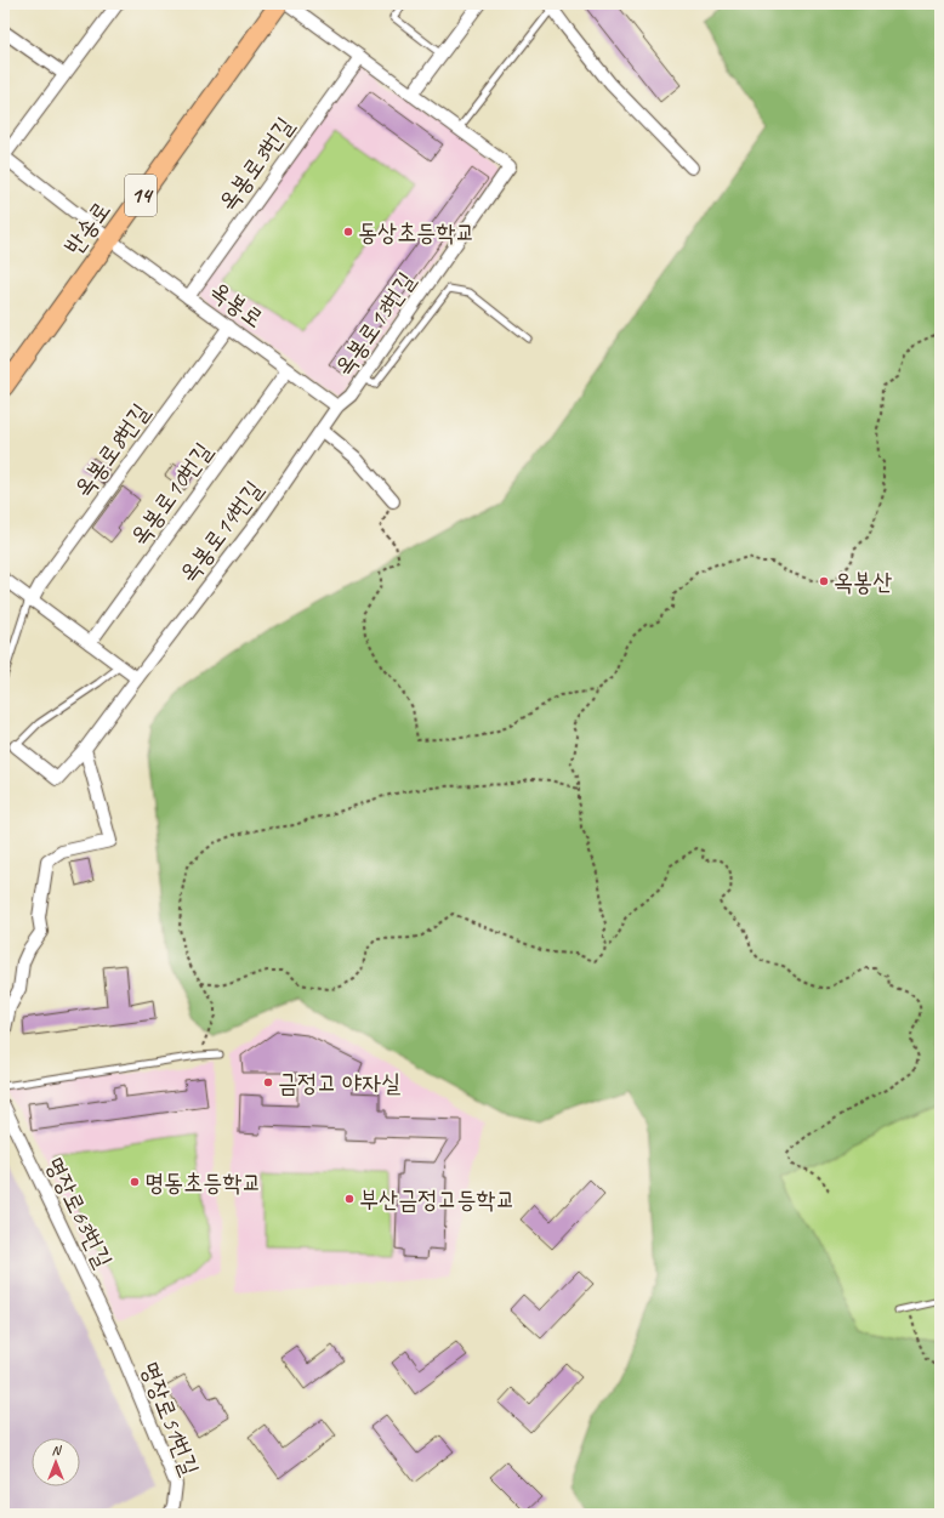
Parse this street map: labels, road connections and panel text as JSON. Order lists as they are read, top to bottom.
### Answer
{
  "streets": {
    "main road": ["14", "반송로"],
    "street": [
      "옥봉로3번길",
      "옥봉로",
      "옥봉로13번길",
      "옥봉로8번길",
      "옥봉로10번길",
      "옥봉로14번길",
      "명장로63번길",
      "명장로51번길"
    ]
  },
  "crossings": [
    ["옥봉로3번길", "옥봉로"],
    ["반송로", "옥봉로"],
    ["옥봉로", "옥봉로13번길"],
    ["옥봉로", "옥봉로8번길"],
    ["옥봉로", "옥봉로10번길"],
    ["옥봉로", "옥봉로14번길"],
    ["옥봉로13번길", "옥봉로14번길"],
    ["명장로63번길", "명장로51번길"]
  ],
  "places": [
    "동상초등학교",
    "옥봉산",
    "금정고 야자실",
    "명동초등학교",
    "부산금정고등학교"
  ],
  "north": "top"
}
